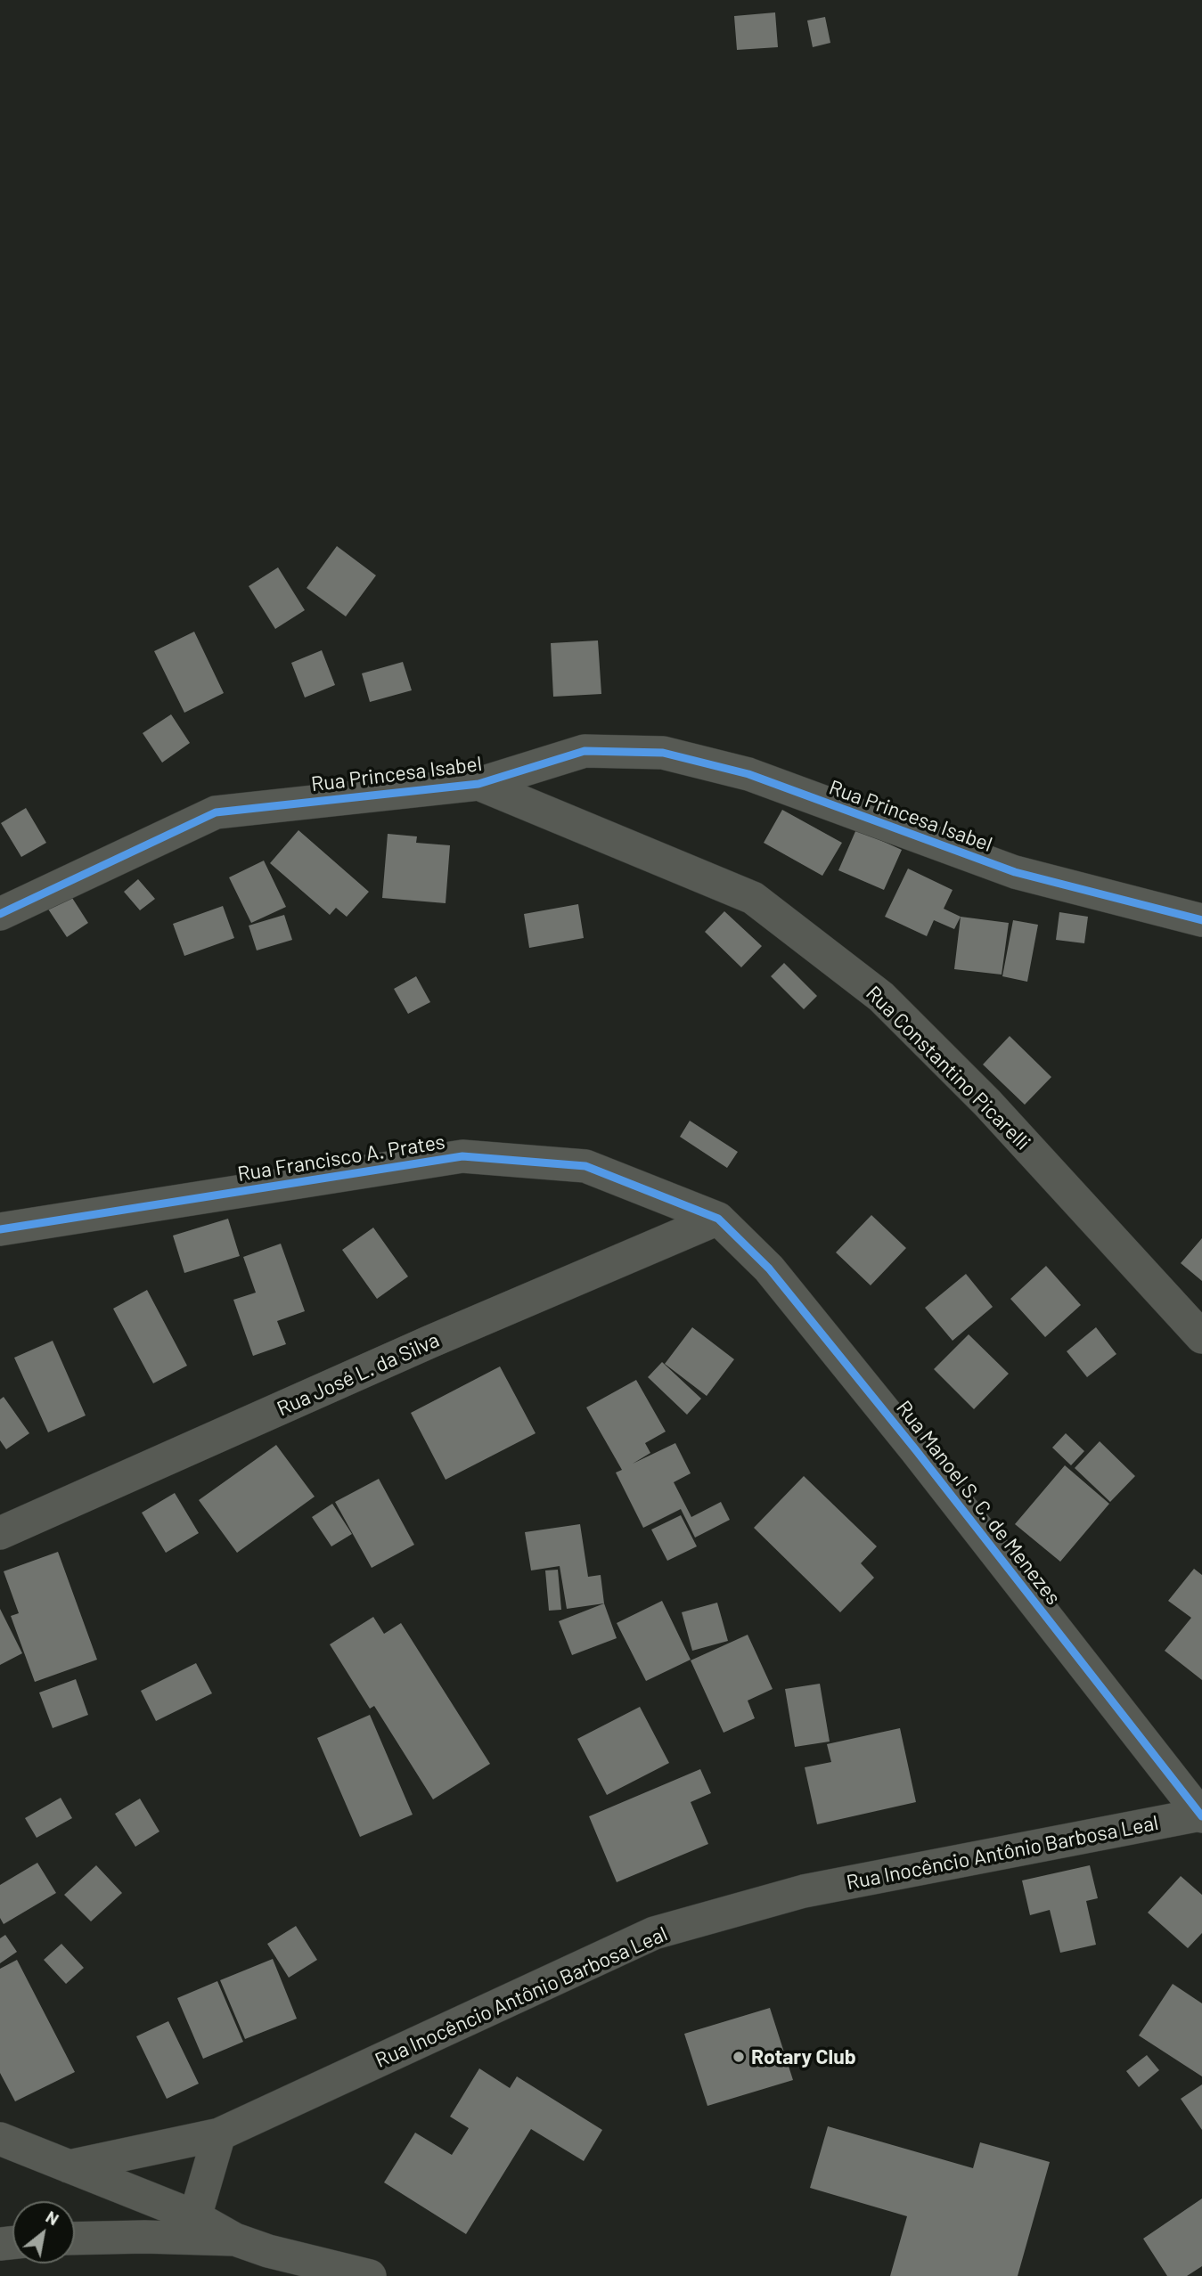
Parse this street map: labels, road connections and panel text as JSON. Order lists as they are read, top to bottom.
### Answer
{
  "streets": {
    "street": [
      "Rua Princesa Isabel",
      "Rua Constantino Picarelli",
      "Rua Francisco A. Prates",
      "Rua José L. da Silva",
      "Rua Manoel S. C. de Menezes",
      "Rua Inocêncio Antônio Barbosa Leal"
    ]
  },
  "crossings": [
    ["Rua Princesa Isabel", "Rua Constantino Picarelli"],
    ["Rua Francisco A. Prates", "Rua José L. da Silva"],
    ["Rua Francisco A. Prates", "Rua Manoel S. C. de Menezes"],
    ["Rua José L. da Silva", "Rua Manoel S. C. de Menezes"],
    ["Rua Manoel S. C. de Menezes", "Rua Inocêncio Antônio Barbosa Leal"]
  ],
  "places": ["Rotary Club"],
  "north": "top right"
}
